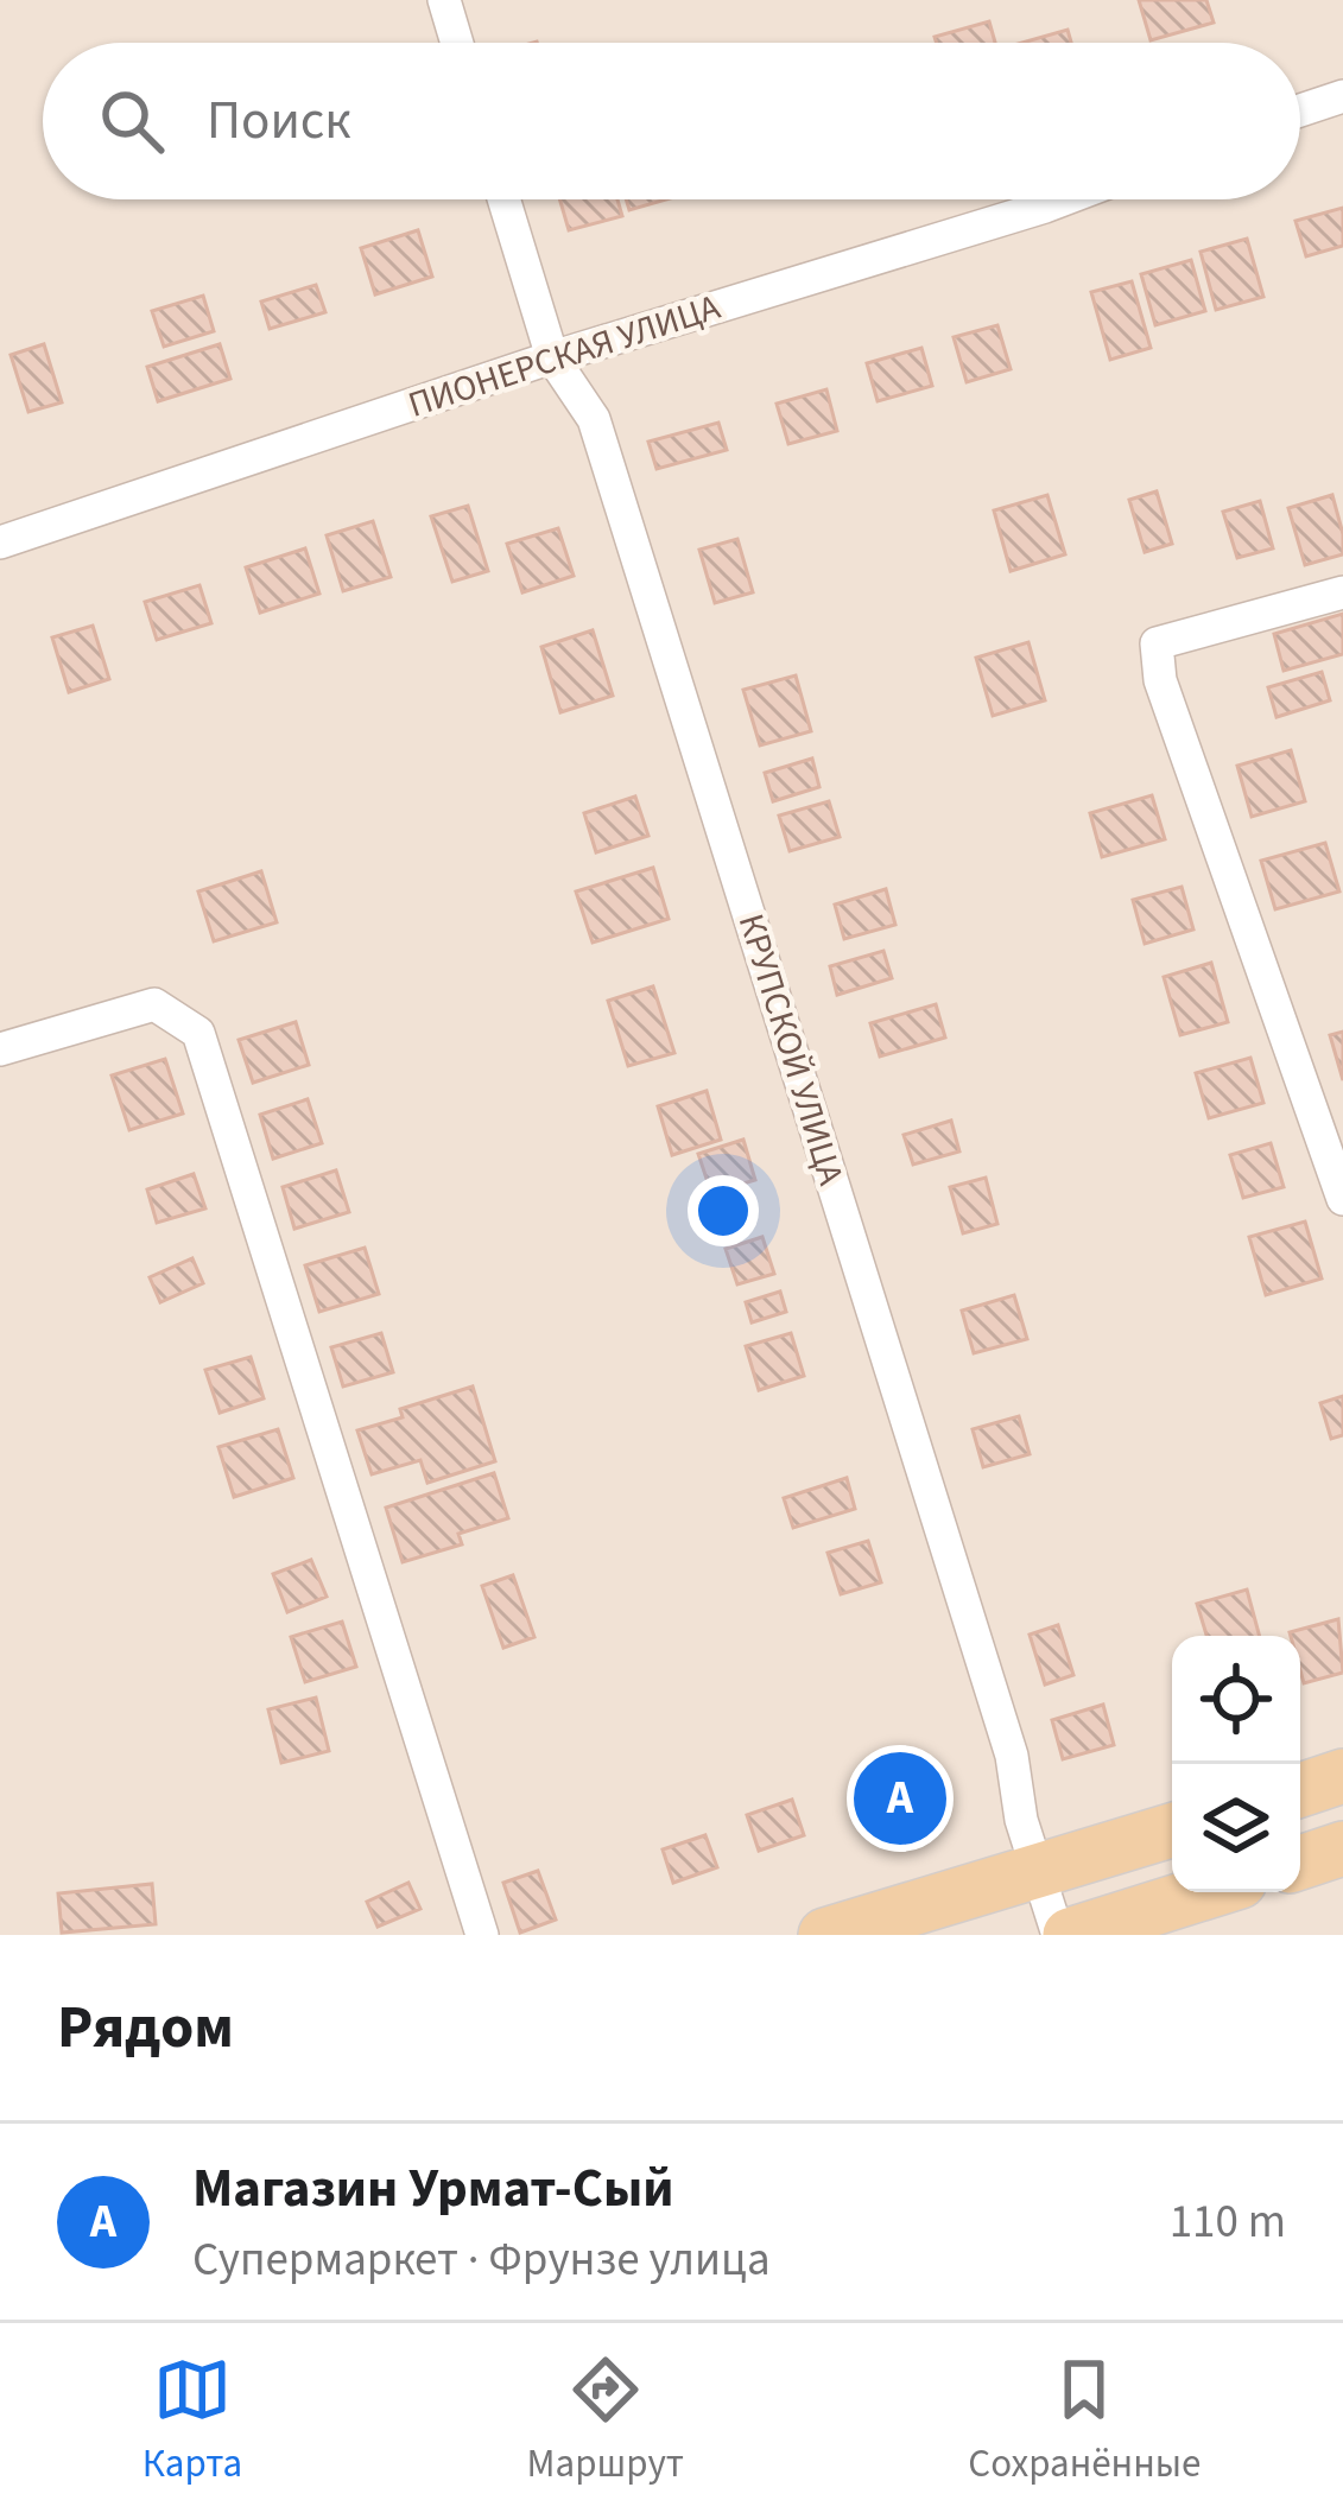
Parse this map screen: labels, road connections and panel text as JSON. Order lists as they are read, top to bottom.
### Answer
{
  "streets": {
    "street": ["ПИОНЕРСКАЯ УЛИЦА", "КРУПСКОЙ УЛИЦА"]
  },
  "crossings": [
    ["ПИОНЕРСКАЯ УЛИЦА", "КРУПСКОЙ УЛИЦА"]
  ],
  "page": {
    "search": "Поиск",
    "pins": "A",
    "heading": "Рядом",
    "list": [
      {
        "mark": "A",
        "name": "Магазин Урмат-Сый",
        "note": "Супермаркет · Фрунзе улица",
        "value": "110 m"
      }
    ],
    "nav": ["Карта", "Маршрут", "Сохранённые"]
  }
}
